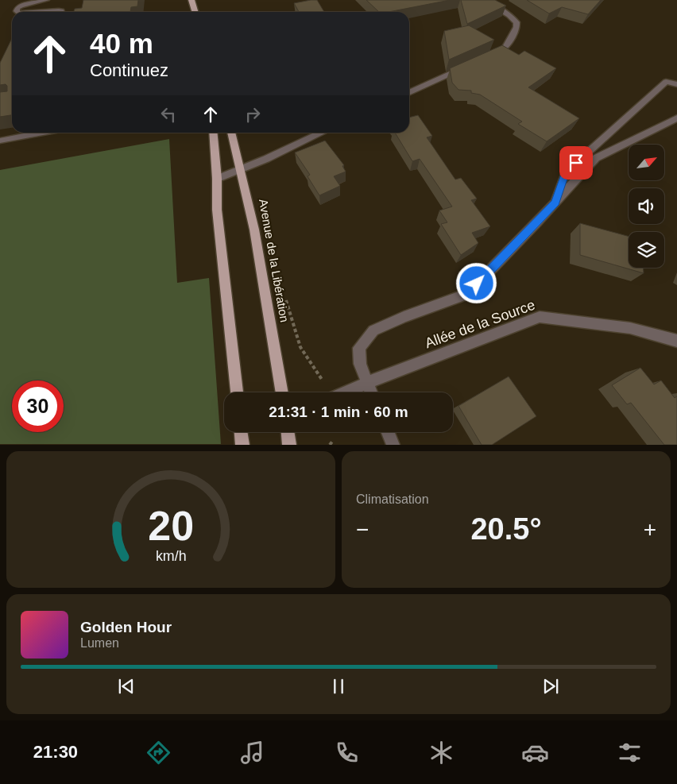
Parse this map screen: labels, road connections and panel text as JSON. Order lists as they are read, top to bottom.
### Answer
{
  "streets": {
    "main road": ["Avenue de la Libération"],
    "street": ["Allée de la Source"]
  },
  "north": "top right",
  "page": {
    "turn": ["40 m", "Continuez"],
    "limit": "30",
    "trip": "21:31 · 1 min · 60 m",
    "tile": "Climatisation",
    "heat": ["−", "20.5°", "+"],
    "song": ["Golden Hour", "Lumen"],
    "tabs": "21:30",
    "gauge": ["20", "km/h"]
  }
}
